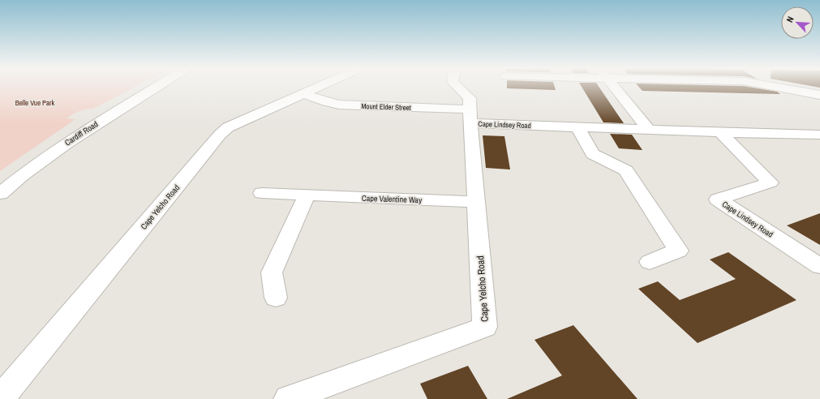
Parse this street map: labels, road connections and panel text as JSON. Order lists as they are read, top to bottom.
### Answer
{
  "streets": {
    "street": [
      "Mount Elder Street",
      "Cape Lindsey Road",
      "Cardiff Road",
      "Cape Valentine Way",
      "Cape Yelcho Road"
    ]
  },
  "crossings": [
    ["Mount Elder Street", "Cape Lindsey Road"],
    ["Mount Elder Street", "Cape Yelcho Road"],
    ["Cape Lindsey Road", "Cape Yelcho Road"],
    ["Cape Valentine Way", "Cape Yelcho Road"]
  ],
  "parks": ["Belle Vue Park"],
  "north": "top left"
}
